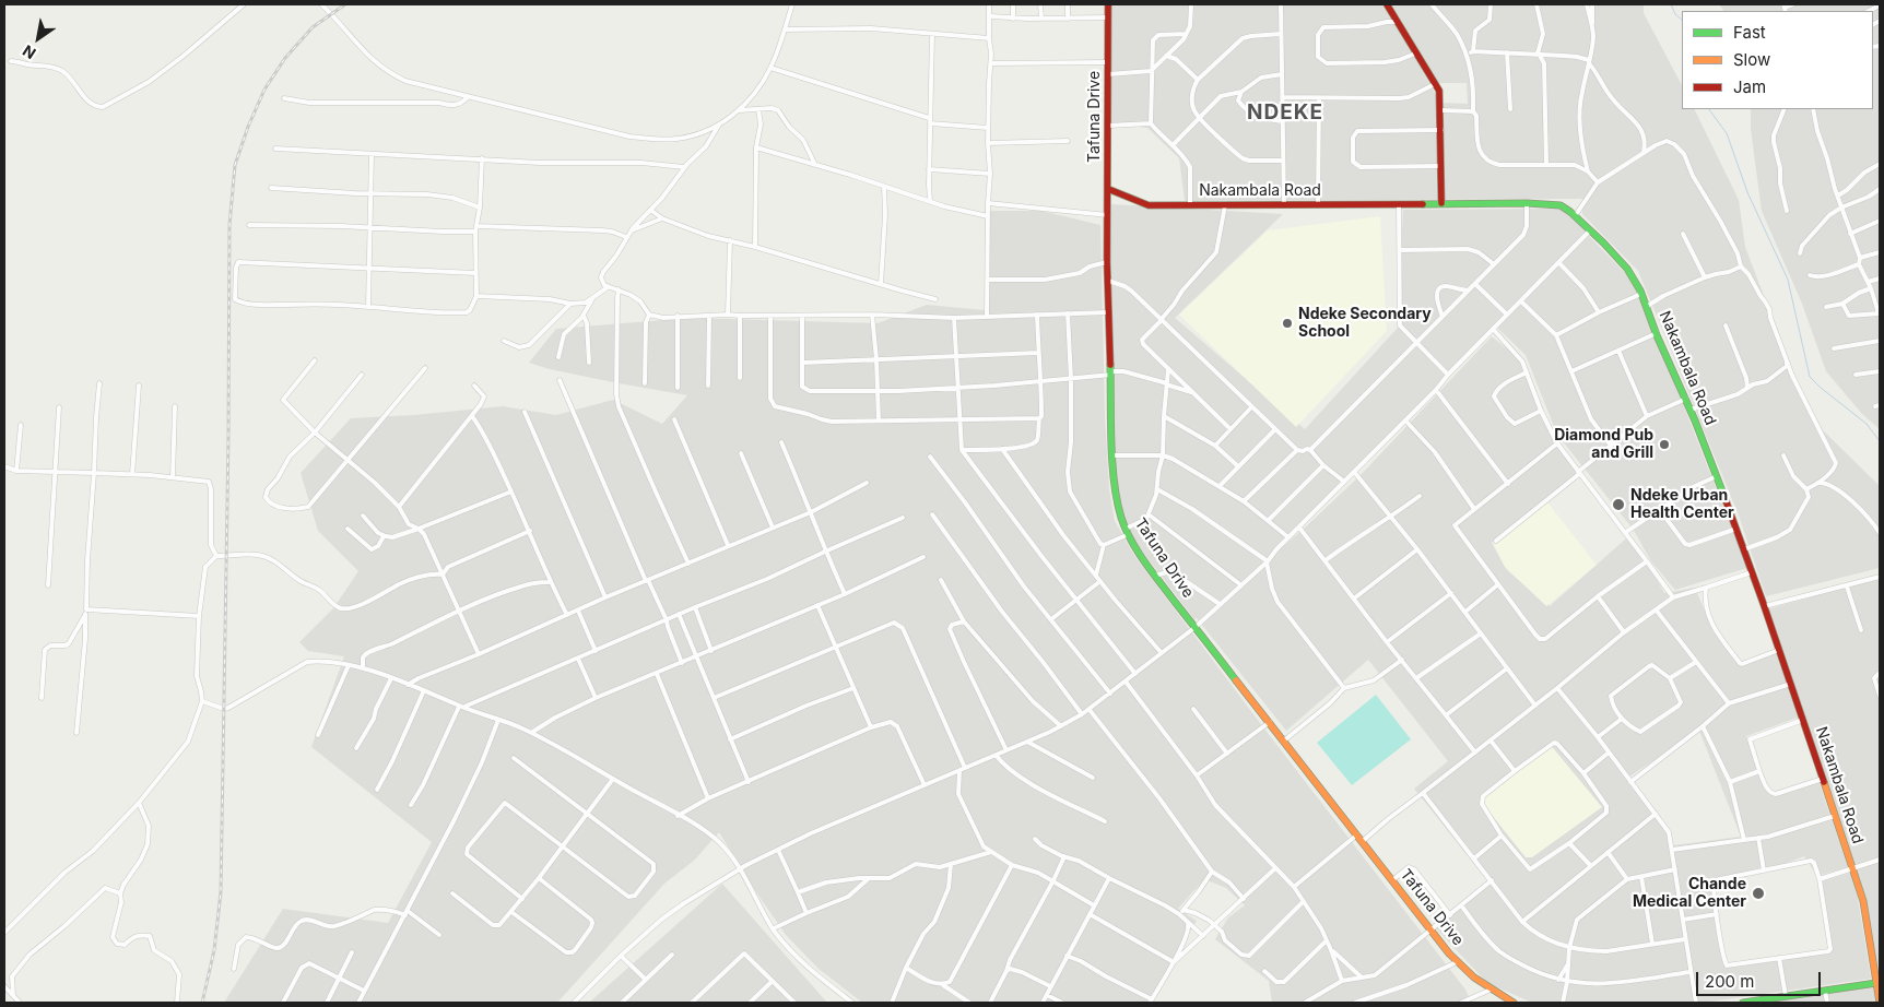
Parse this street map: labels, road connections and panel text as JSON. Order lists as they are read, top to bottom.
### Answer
{
  "streets": {
    "main road": ["Tafuna Drive", "Nakambala Road"]
  },
  "crossings": [
    ["Tafuna Drive", "Nakambala Road"]
  ],
  "districts": ["NDEKE"],
  "places": [
    "Ndeke Secondary School",
    "Diamond Pub and Grill",
    "Ndeke Urban Health Center",
    "Chande Medical Center"
  ],
  "legend": ["Fast", "Slow", "Jam"],
  "scale_bar": "200 m",
  "north": "bottom left"
}
